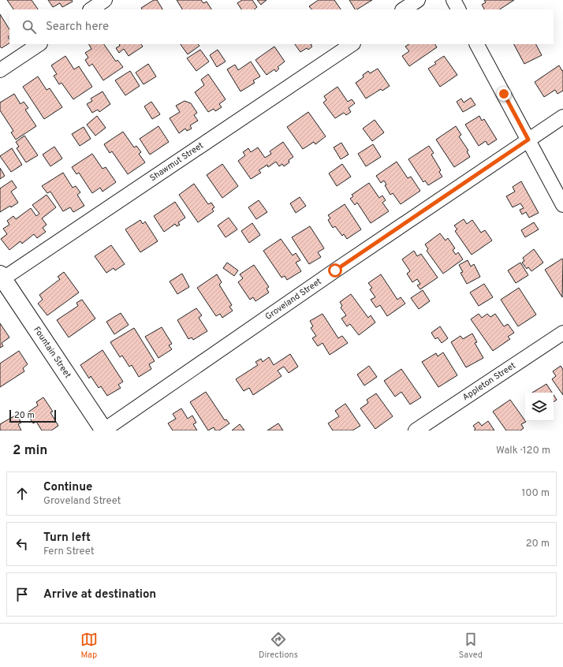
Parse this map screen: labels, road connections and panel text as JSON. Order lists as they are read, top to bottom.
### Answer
{
  "streets": {
    "street": [
      "Shawmut Street",
      "Groveland Street",
      "Fountain Street",
      "Appleton Street"
    ]
  },
  "crossings": [
    ["Shawmut Street", "Fountain Street"],
    ["Groveland Street", "Fountain Street"]
  ],
  "scale_bar": "20 m",
  "page": {
    "search": "Search here",
    "scale": "20 m",
    "heading": ["2 min", "Walk · 120 m"],
    "list": [
      ["Continue", "Groveland Street", "100 m"],
      ["Turn left", "Fern Street", "20 m"],
      "Arrive at destination"
    ],
    "nav": ["Map", "Directions", "Saved"]
  }
}
